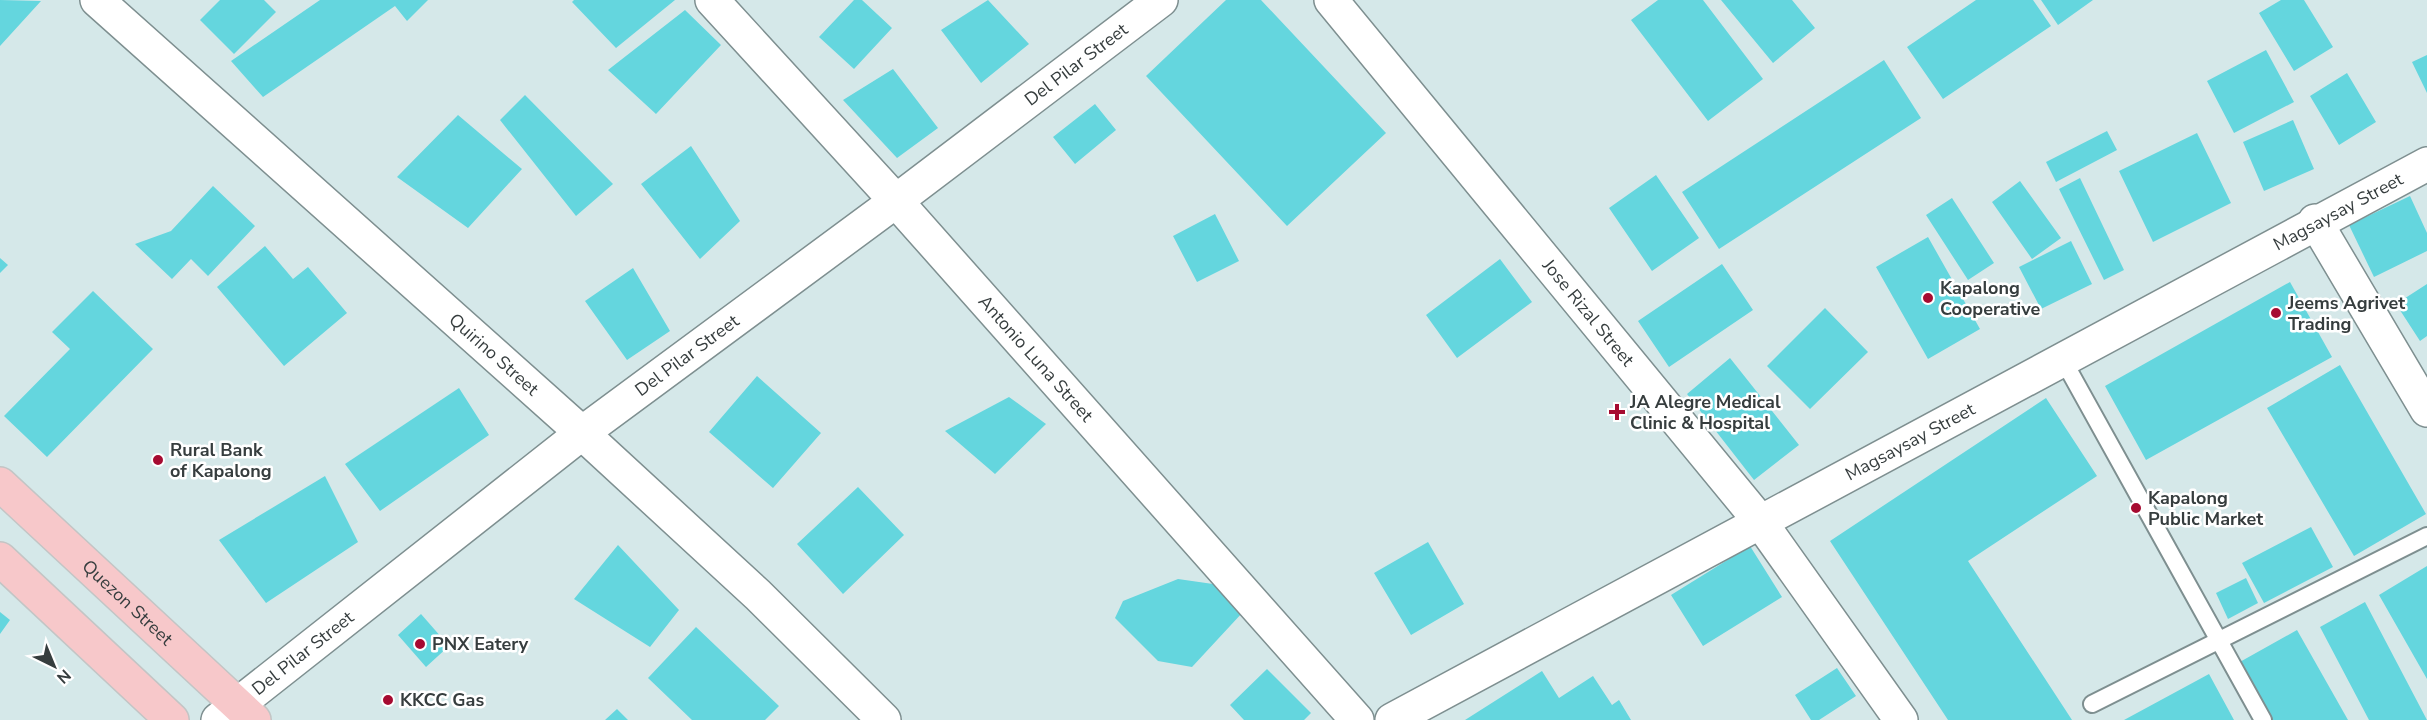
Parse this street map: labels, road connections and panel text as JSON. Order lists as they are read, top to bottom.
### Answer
{
  "streets": {
    "highway": ["Quezon Street"],
    "street": [
      "Del Pilar Street",
      "Magsaysay Street",
      "Jose Rizal Street",
      "Quirino Street",
      "Antonio Luna Street"
    ]
  },
  "crossings": [
    ["Del Pilar Street", "Quirino Street"],
    ["Del Pilar Street", "Antonio Luna Street"],
    ["Del Pilar Street", "Quezon Street"],
    ["Magsaysay Street", "Jose Rizal Street"]
  ],
  "places": {
    "other": [
      "Kapalong Cooperative",
      "Jeems Agrivet Trading",
      "Rural Bank of Kapalong",
      "Kapalong Public Market",
      "PNX Eatery",
      "KKCC Gas"
    ],
    "health": ["JA Alegre Medical Clinic & Hospital"]
  },
  "north": "bottom right"
}
